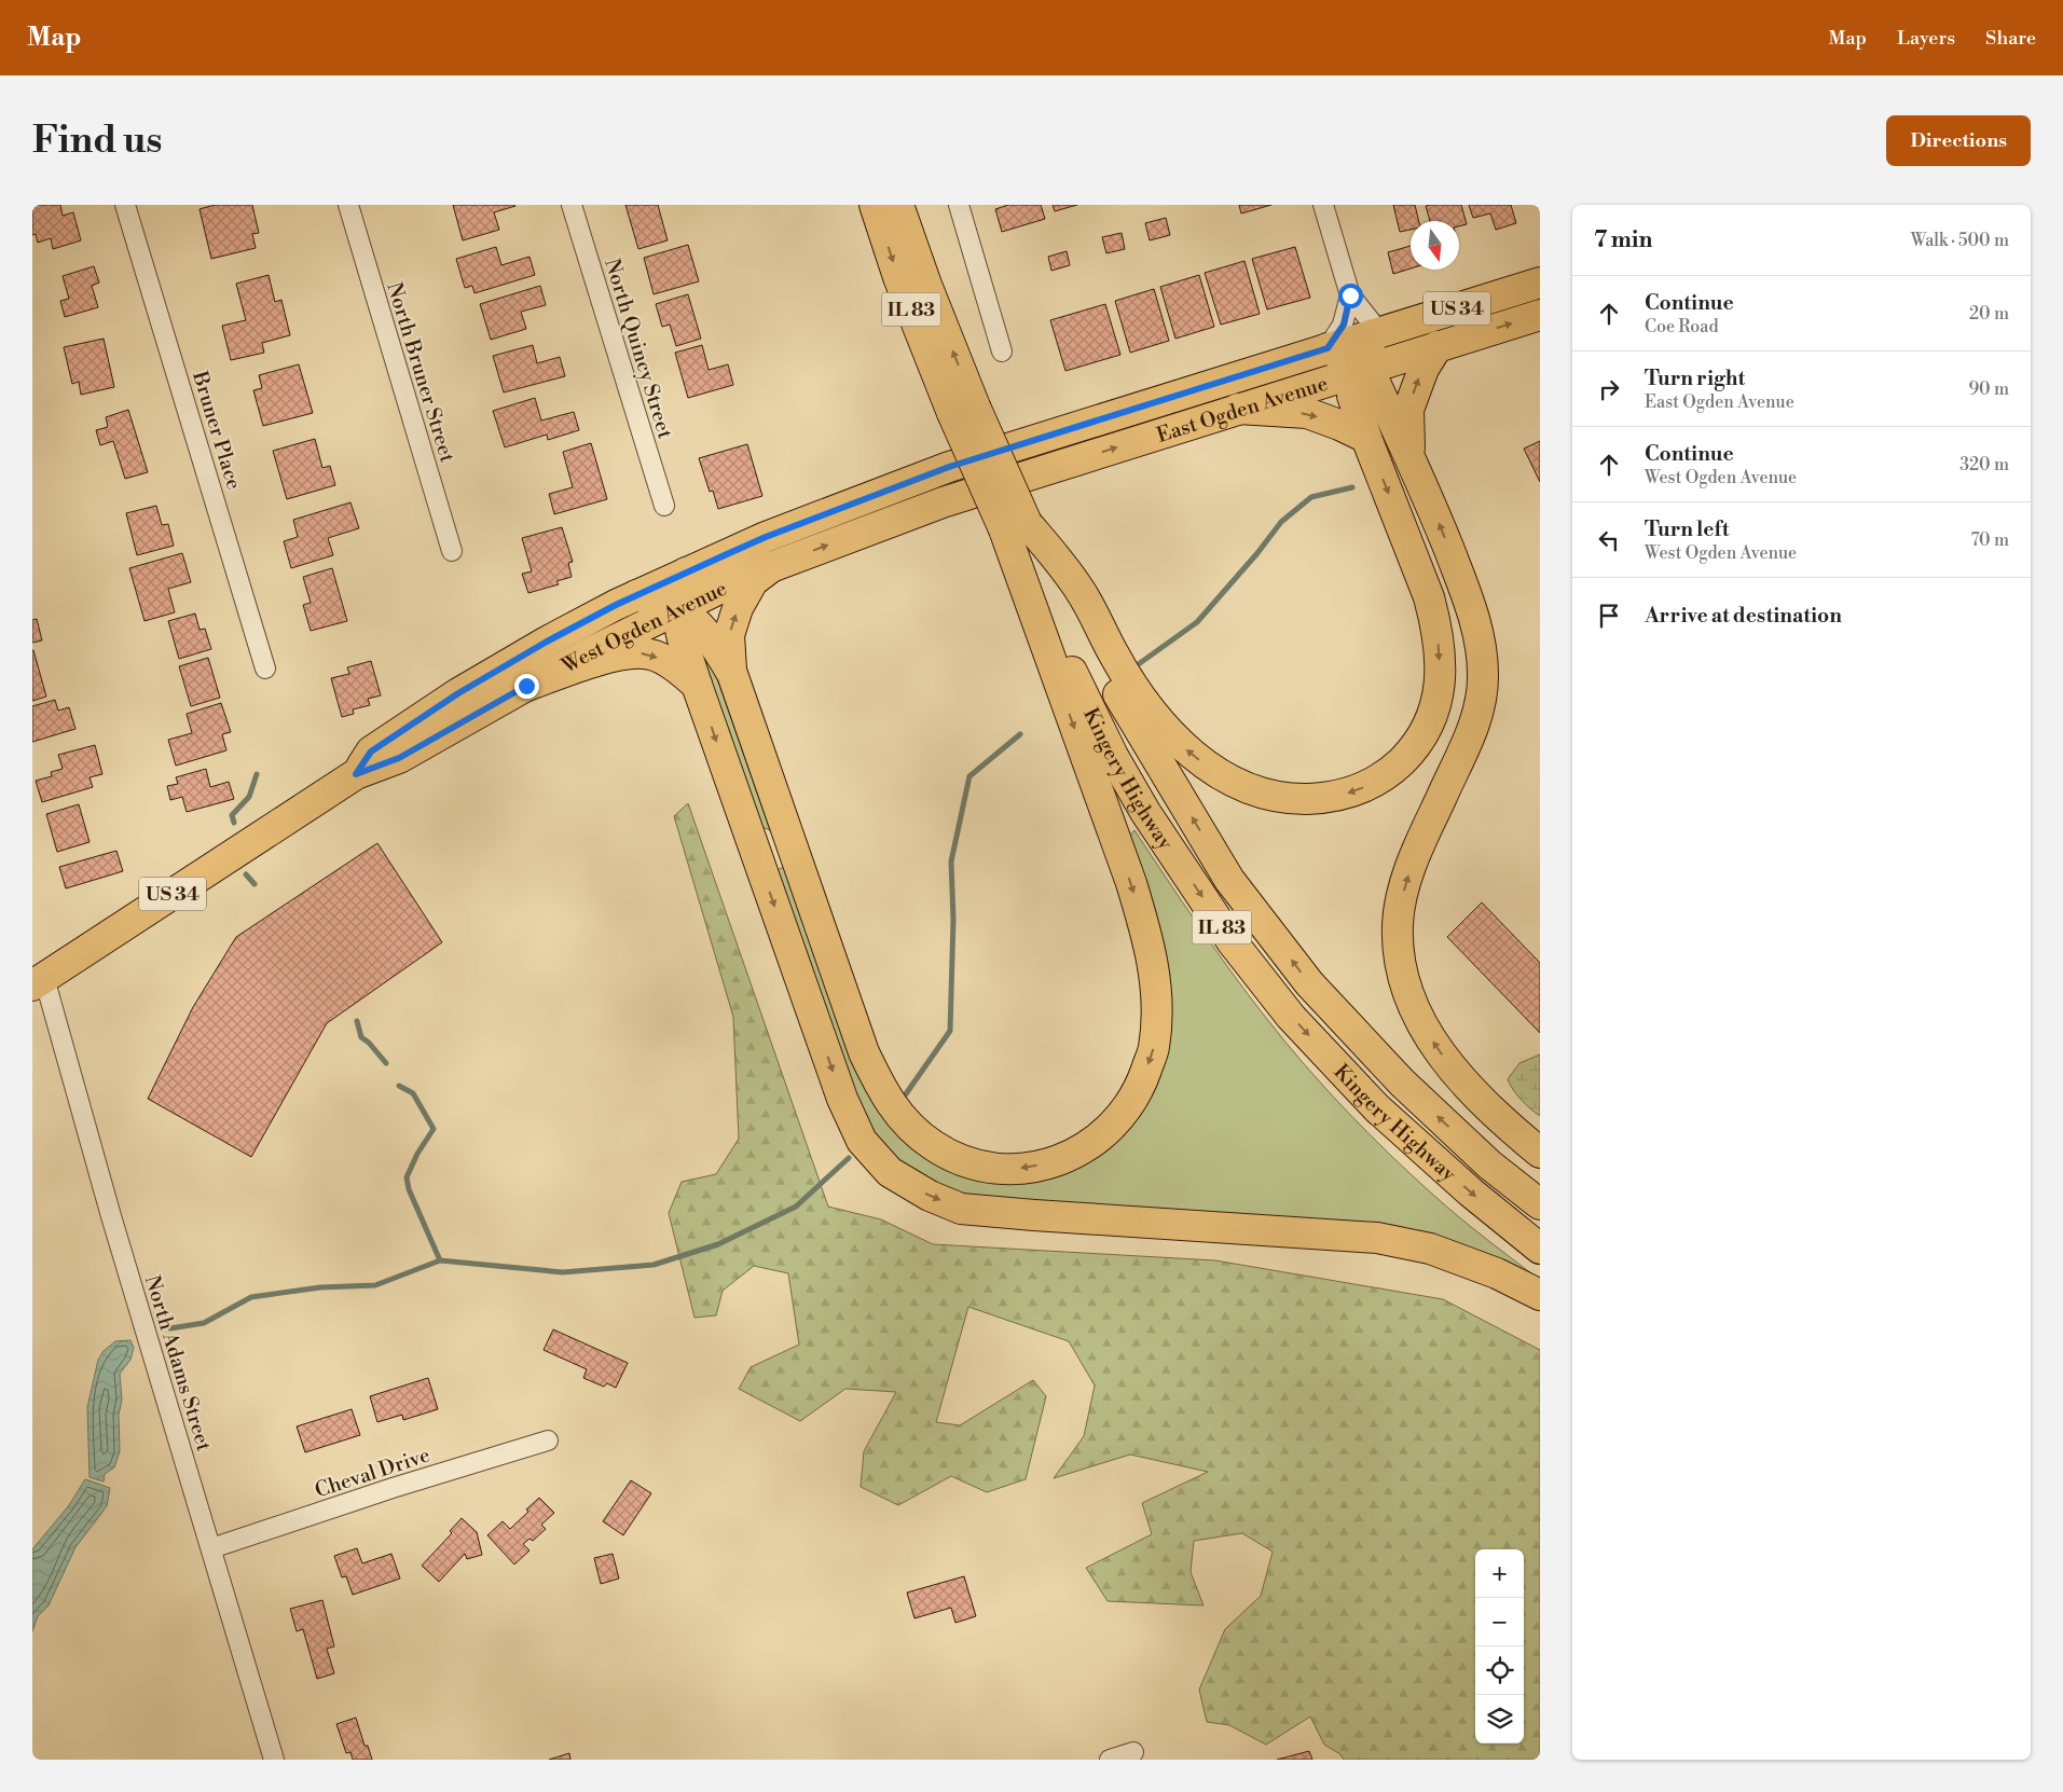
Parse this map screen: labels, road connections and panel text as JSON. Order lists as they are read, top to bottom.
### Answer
{
  "streets": {
    "main road": [
      "US 34",
      "IL 83",
      "East Ogden Avenue",
      "West Ogden Avenue",
      "Kingery Highway"
    ],
    "street": [
      "North Quincy Street",
      "North Bruner Street",
      "Bruner Place",
      "North Adams Street",
      "Cheval Drive"
    ]
  },
  "crossings": [
    ["East Ogden Avenue", "West Ogden Avenue"],
    ["West Ogden Avenue", "North Adams Street"],
    ["North Adams Street", "Cheval Drive"]
  ],
  "north": "bottom",
  "page": {
    "header": "Map",
    "nav": ["Map", "Layers", "Share"],
    "buttons": "Directions",
    "title": "Find us",
    "heading": ["7 min", "Walk · 500 m"],
    "list": [
      ["Continue", "Coe Road", "20 m"],
      ["Turn right", "East Ogden Avenue", "90 m"],
      ["Continue", "West Ogden Avenue", "320 m"],
      ["Turn left", "West Ogden Avenue", "70 m"],
      "Arrive at destination"
    ],
    "map_buttons": ["+", "−"]
  }
}
